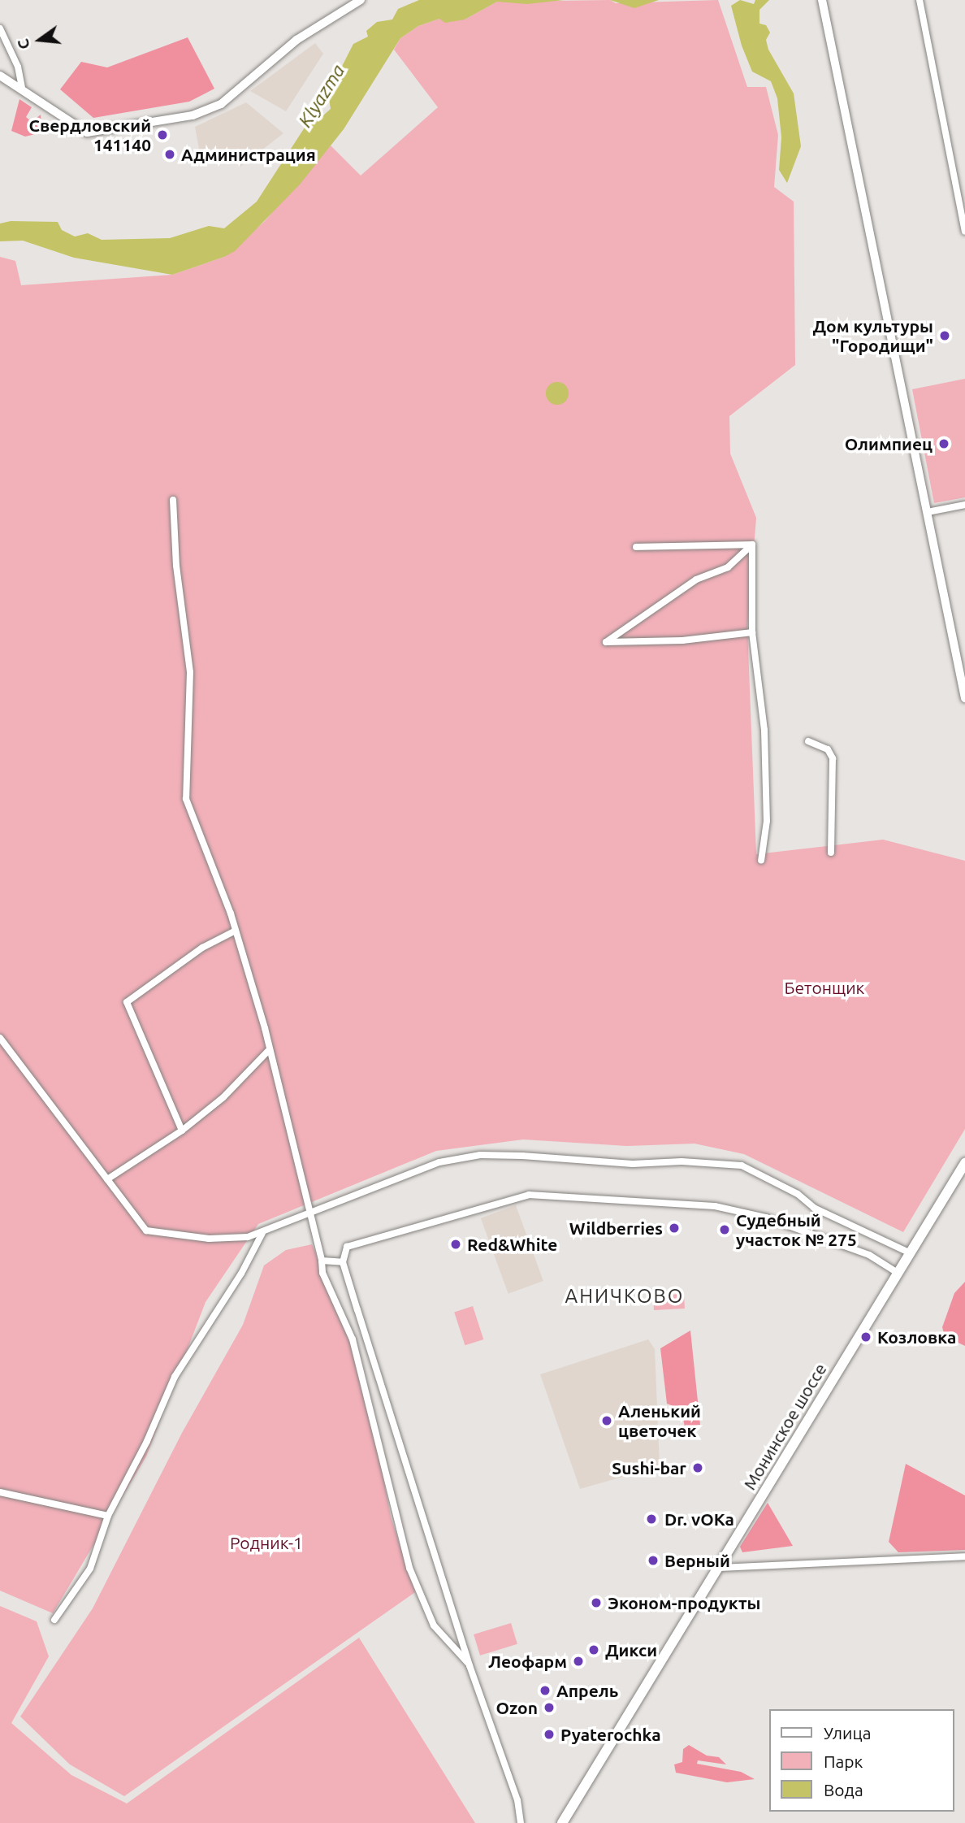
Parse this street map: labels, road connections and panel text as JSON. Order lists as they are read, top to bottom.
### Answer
{
  "streets": {
    "main road": ["Монинское шоссе"]
  },
  "districts": ["АНИЧКОВО"],
  "water": ["Klyazma"],
  "parks": ["Бетонщик", "Родник-1"],
  "places": [
    "Свердловский 141140",
    "Администрация",
    "Дом культуры \"Городищи\"",
    "Олимпиец",
    "Wildberries",
    "Судебный участок № 275",
    "Red&White",
    "Козловка",
    "Аленький цветочек",
    "Sushi-bar",
    "Dr. vOKa",
    "Верный",
    "Эконом-продукты",
    "Дикси",
    "Леофарм",
    "Апрель",
    "Ozon",
    "Pyaterochka"
  ],
  "legend": ["Улица", "Парк", "Вода"],
  "north": "left"
}
